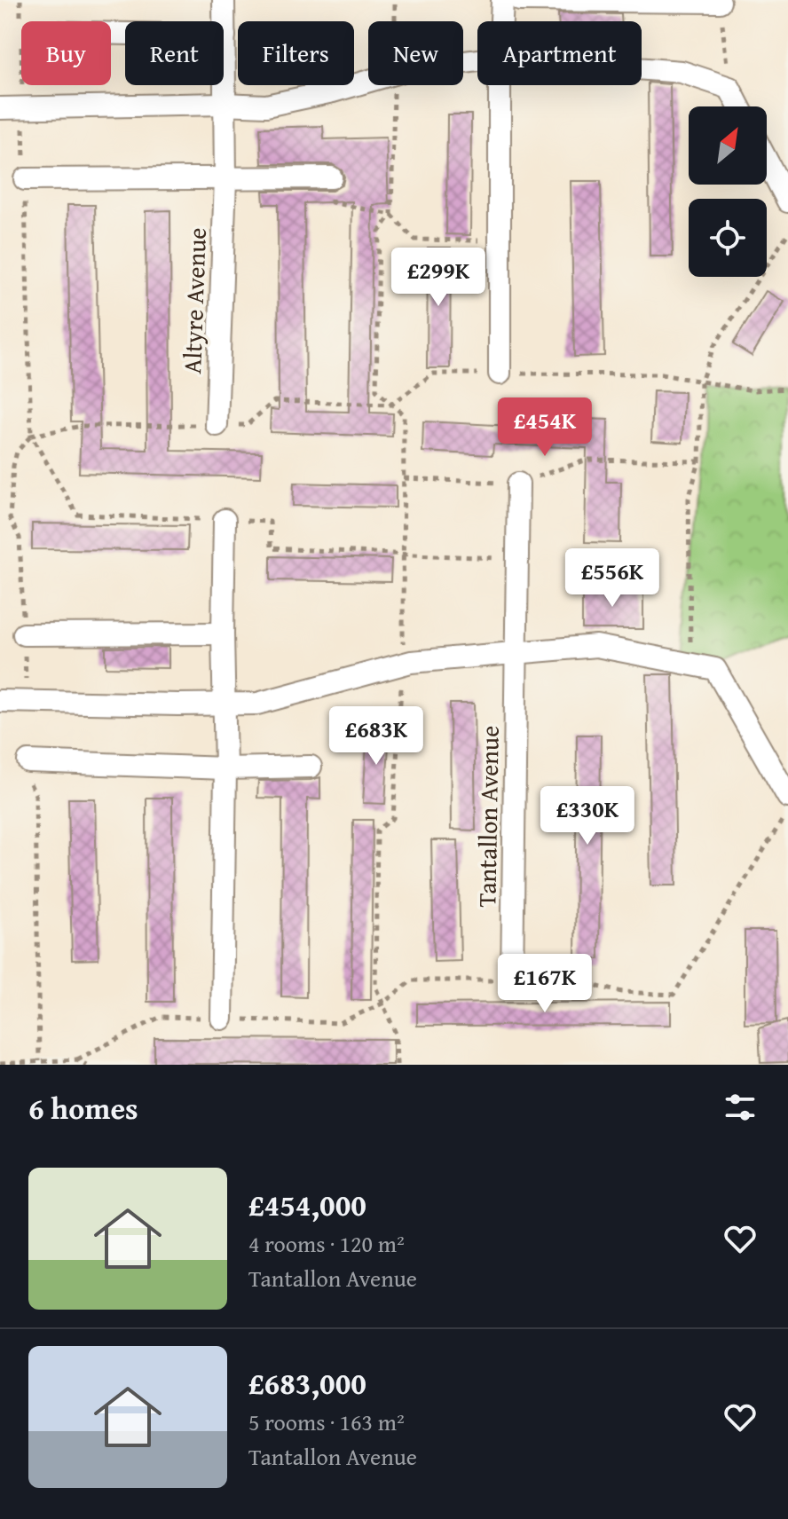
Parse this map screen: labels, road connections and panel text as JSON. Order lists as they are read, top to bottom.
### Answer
{
  "streets": {
    "street": ["Altyre Avenue", "Tantallon Avenue"]
  },
  "north": "top right",
  "page": {
    "chip": [
      "Buy",
      "Rent",
      "Filters",
      "New",
      "Apartment"
    ],
    "price": [
      "£299K",
      "£454K",
      "£556K",
      "£683K",
      "£330K",
      "£167K"
    ],
    "heading": "6 homes",
    "list": [
      {
        "name": "£454,000",
        "note": "4 rooms · 120 m² · Tantallon Avenue"
      },
      {
        "name": "£683,000",
        "note": "5 rooms · 163 m² · Tantallon Avenue"
      }
    ]
  }
}
